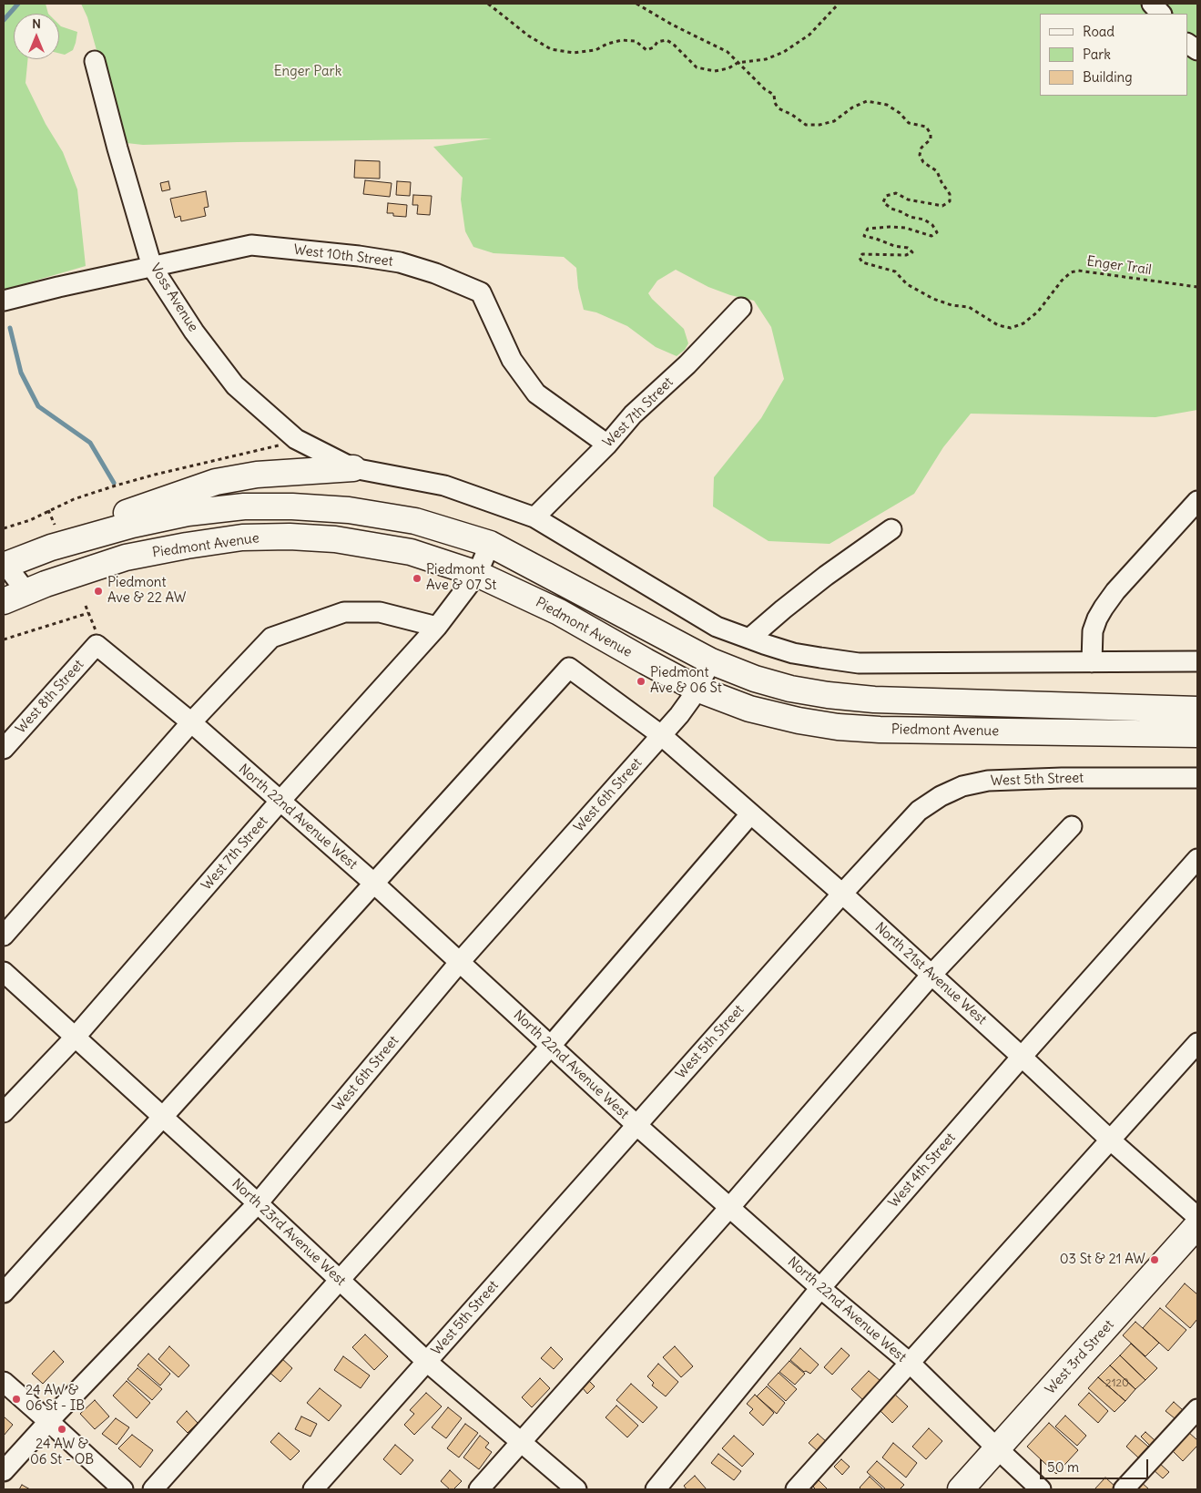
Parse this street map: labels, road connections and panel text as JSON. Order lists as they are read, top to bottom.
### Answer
{
  "streets": {
    "main road": ["Piedmont Avenue", "West 3rd Street"],
    "street": [
      "West 10th Street",
      "Voss Avenue",
      "West 7th Street",
      "West 8th Street",
      "West 5th Street",
      "West 6th Street",
      "North 22nd Avenue West",
      "North 21st Avenue West",
      "West 4th Street",
      "North 23rd Avenue West"
    ],
    "path": ["Enger Trail"]
  },
  "crossings": [
    ["West 10th Street", "Voss Avenue"],
    ["West 10th Street", "West 7th Street"],
    ["West 7th Street", "Piedmont Avenue"],
    ["West 7th Street", "North 22nd Avenue West"],
    ["West 7th Street", "North 23rd Avenue West"],
    ["Piedmont Avenue", "West 6th Street"],
    ["West 8th Street", "North 22nd Avenue West"],
    ["West 5th Street", "North 22nd Avenue West"],
    ["West 5th Street", "North 21st Avenue West"],
    ["West 5th Street", "North 23rd Avenue West"],
    ["West 6th Street", "North 22nd Avenue West"],
    ["West 6th Street", "North 21st Avenue West"],
    ["West 6th Street", "North 23rd Avenue West"],
    ["North 22nd Avenue West", "North 21st Avenue West"],
    ["North 22nd Avenue West", "West 4th Street"],
    ["North 22nd Avenue West", "West 3rd Street"],
    ["North 21st Avenue West", "West 4th Street"]
  ],
  "parks": ["Enger Park"],
  "places": [
    "Piedmont Ave & 07 St",
    "Piedmont Ave & 22 AW",
    "Piedmont Ave & 06 St",
    "03 St & 21 AW",
    "24 AW & 06 St - IB",
    "24 AW & 06 St - OB"
  ],
  "house_numbers": ["2120"],
  "legend": ["Road", "Park", "Building"],
  "scale_bar": "50 m",
  "north": "top"
}
